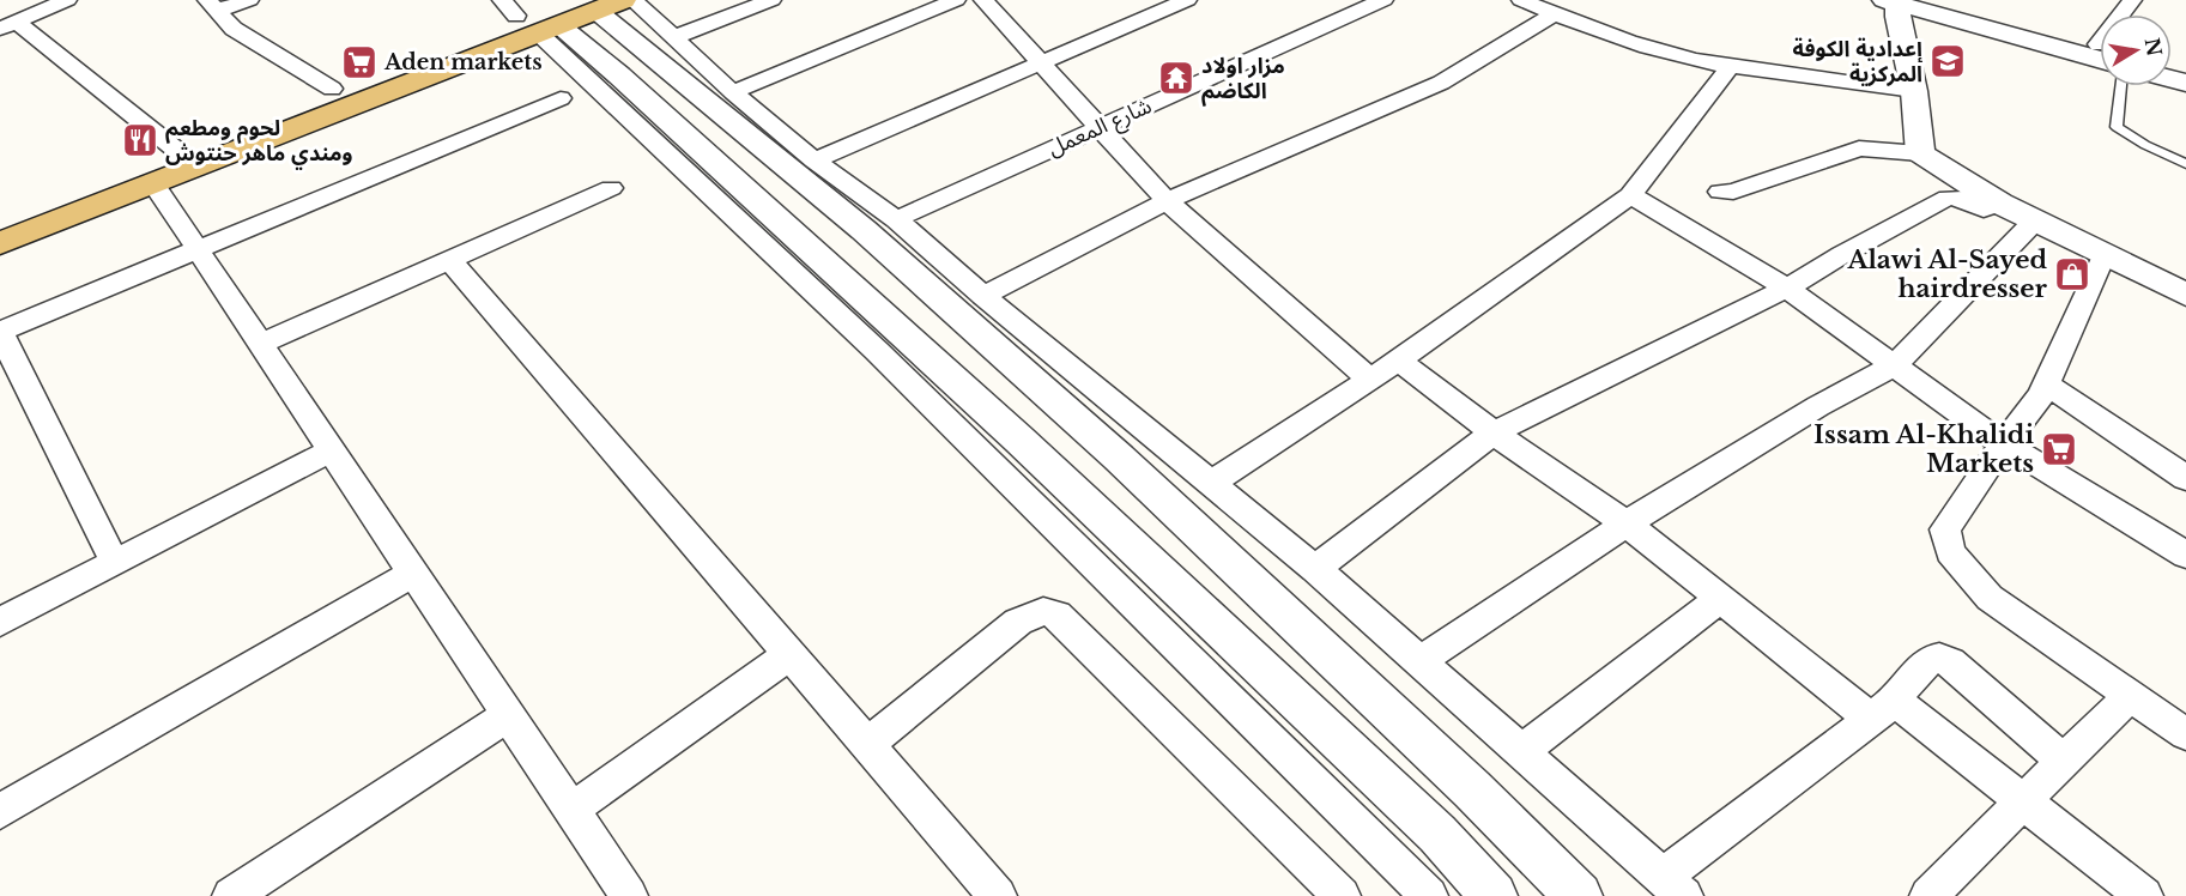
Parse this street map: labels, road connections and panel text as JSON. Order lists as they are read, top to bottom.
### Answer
{
  "streets": {
    "street": ["شارع المعمل"]
  },
  "places": {
    "school or university": ["إعدادية الكوفة المركزية"],
    "supermarket": ["Aden markets", "Issam Al-Khalidi Markets"],
    "temple": ["مزار اولاد الكاضم"],
    "restaurant": ["لحوم ومطعم ومندي ماهر حنتوش"],
    "shop": ["Alawi Al-Sayed hairdresser"]
  },
  "north": "right"
}
